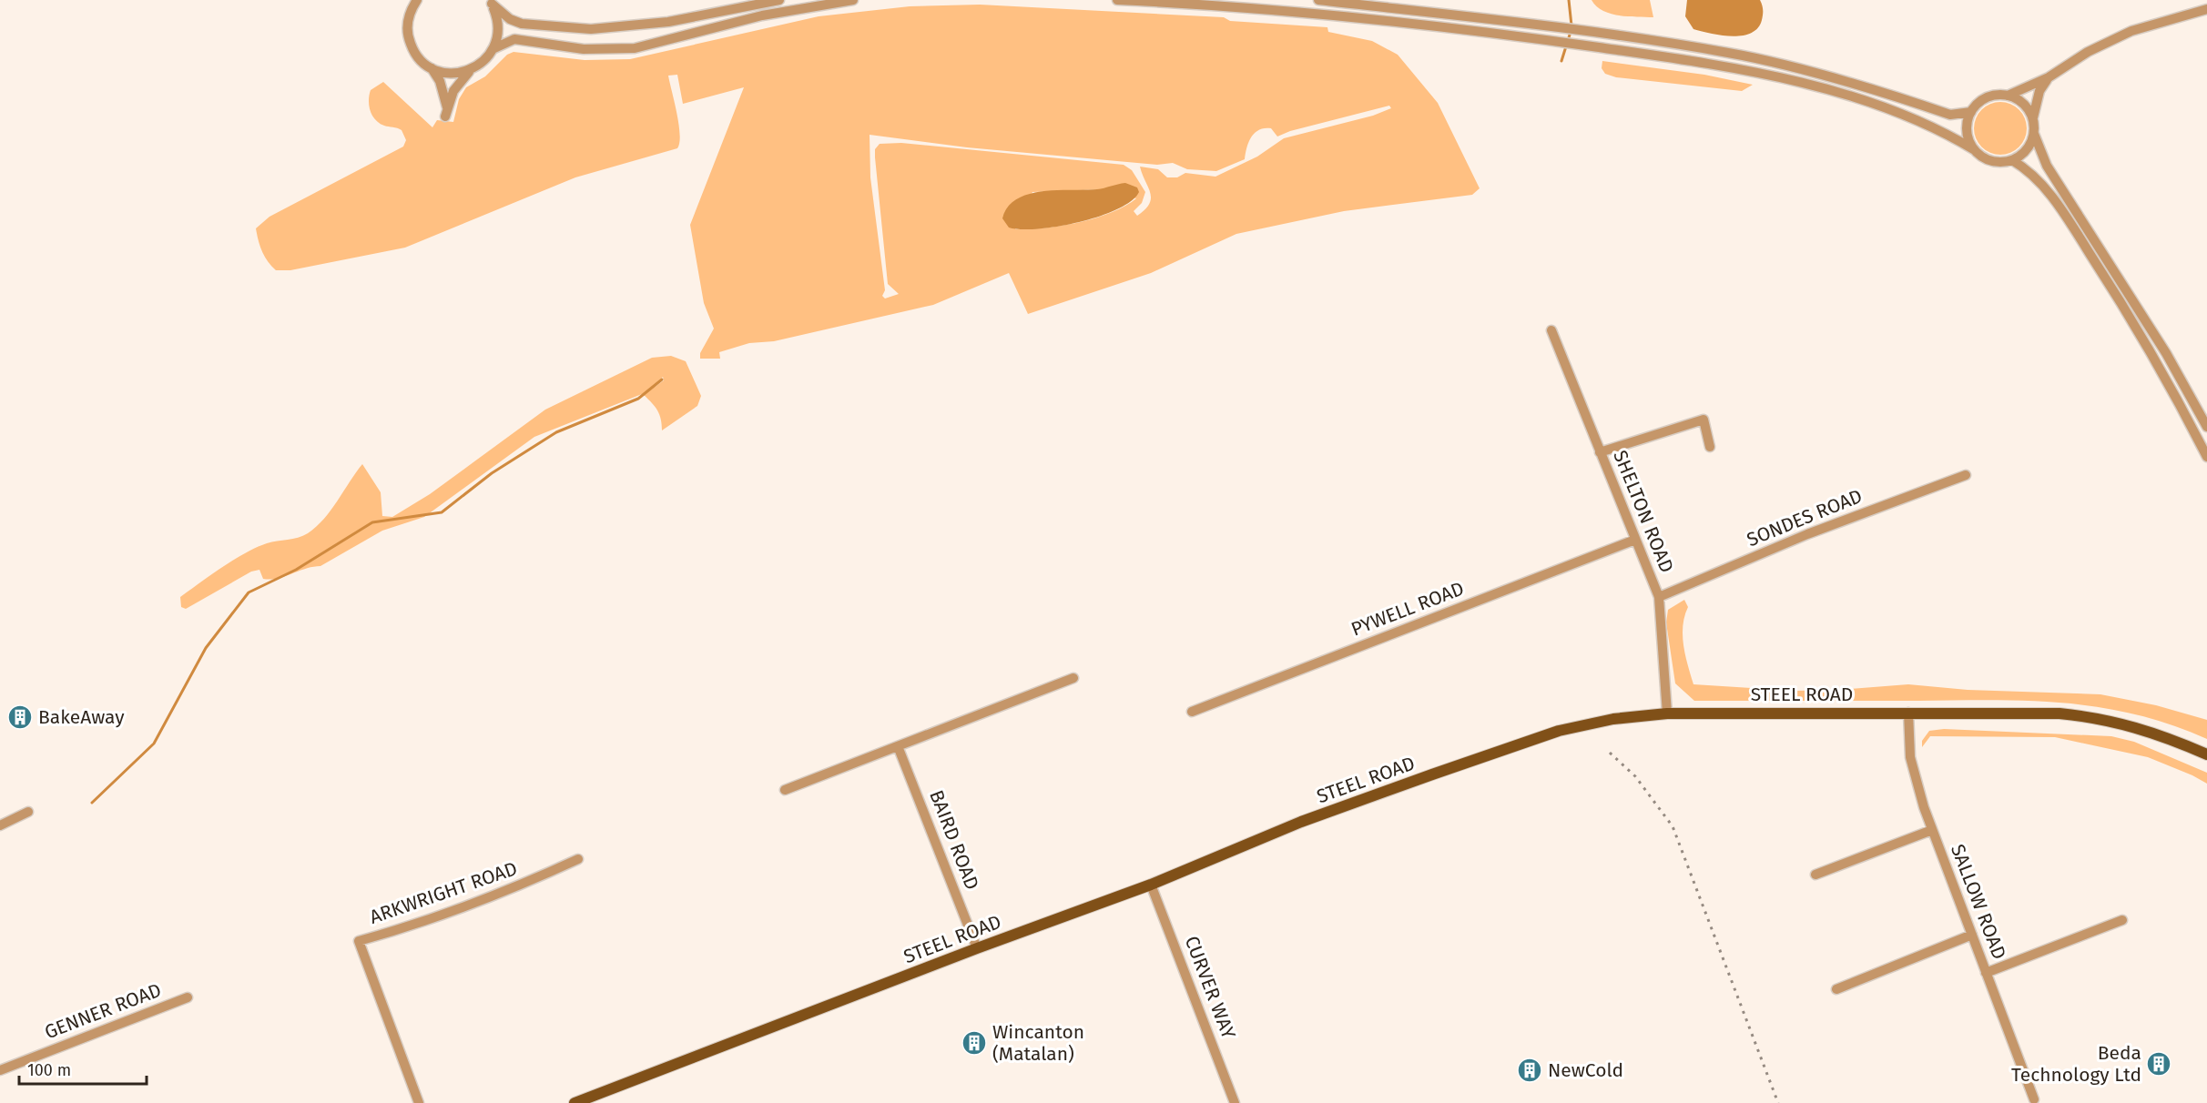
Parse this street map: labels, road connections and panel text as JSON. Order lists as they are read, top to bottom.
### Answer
{
  "streets": {
    "main road": ["STEEL ROAD"],
    "street": [
      "SHELTON ROAD",
      "SONDES ROAD",
      "PYWELL ROAD",
      "BAIRD ROAD",
      "ARKWRIGHT ROAD",
      "SALLOW ROAD",
      "CURVER WAY",
      "GENNER ROAD"
    ]
  },
  "crossings": [
    ["SHELTON ROAD", "SONDES ROAD"],
    ["SHELTON ROAD", "PYWELL ROAD"],
    ["SHELTON ROAD", "STEEL ROAD"],
    ["STEEL ROAD", "BAIRD ROAD"],
    ["STEEL ROAD", "SALLOW ROAD"],
    ["STEEL ROAD", "CURVER WAY"]
  ],
  "places": {
    "building": [
      "BakeAway",
      "Wincanton (Matalan)",
      "Beda Technology Ltd",
      "NewCold"
    ]
  },
  "scale_bar": "100 m"
}
